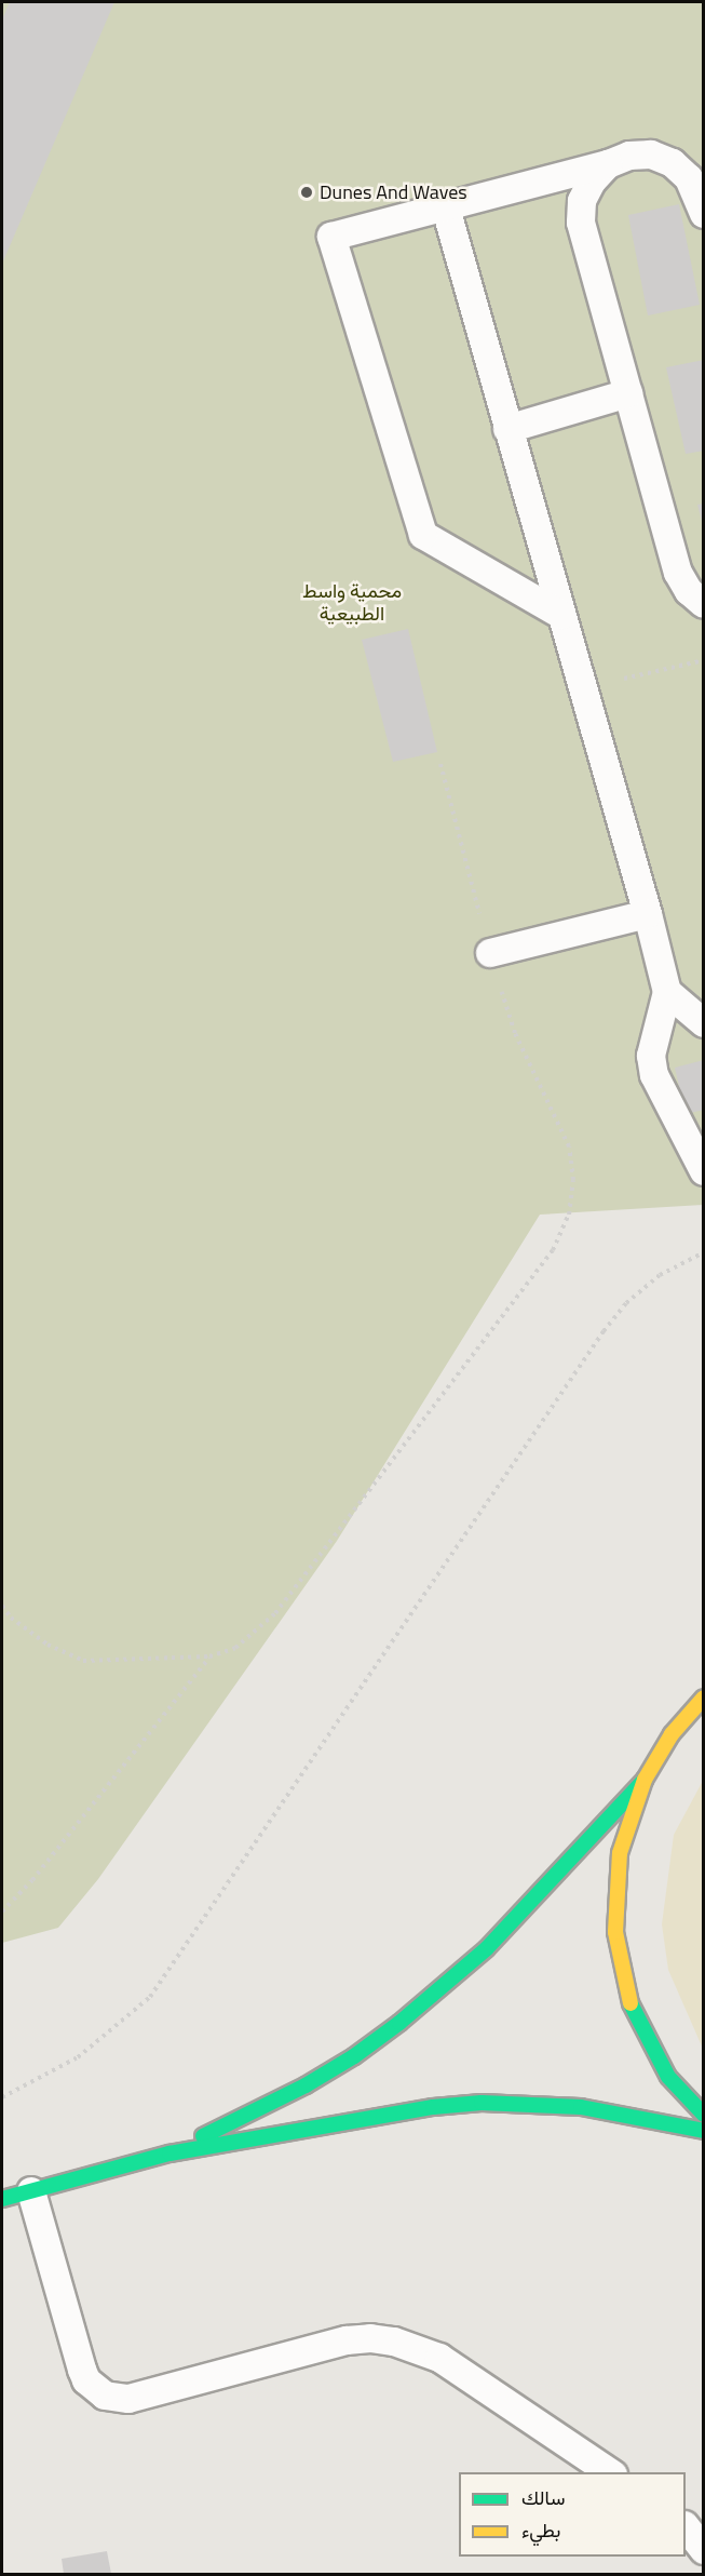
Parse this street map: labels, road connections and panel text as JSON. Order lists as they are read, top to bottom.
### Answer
{
  "parks": ["محمية واسط الطبيعية"],
  "places": ["Dunes And Waves"],
  "legend": ["سالك", "بطيء"]
}
